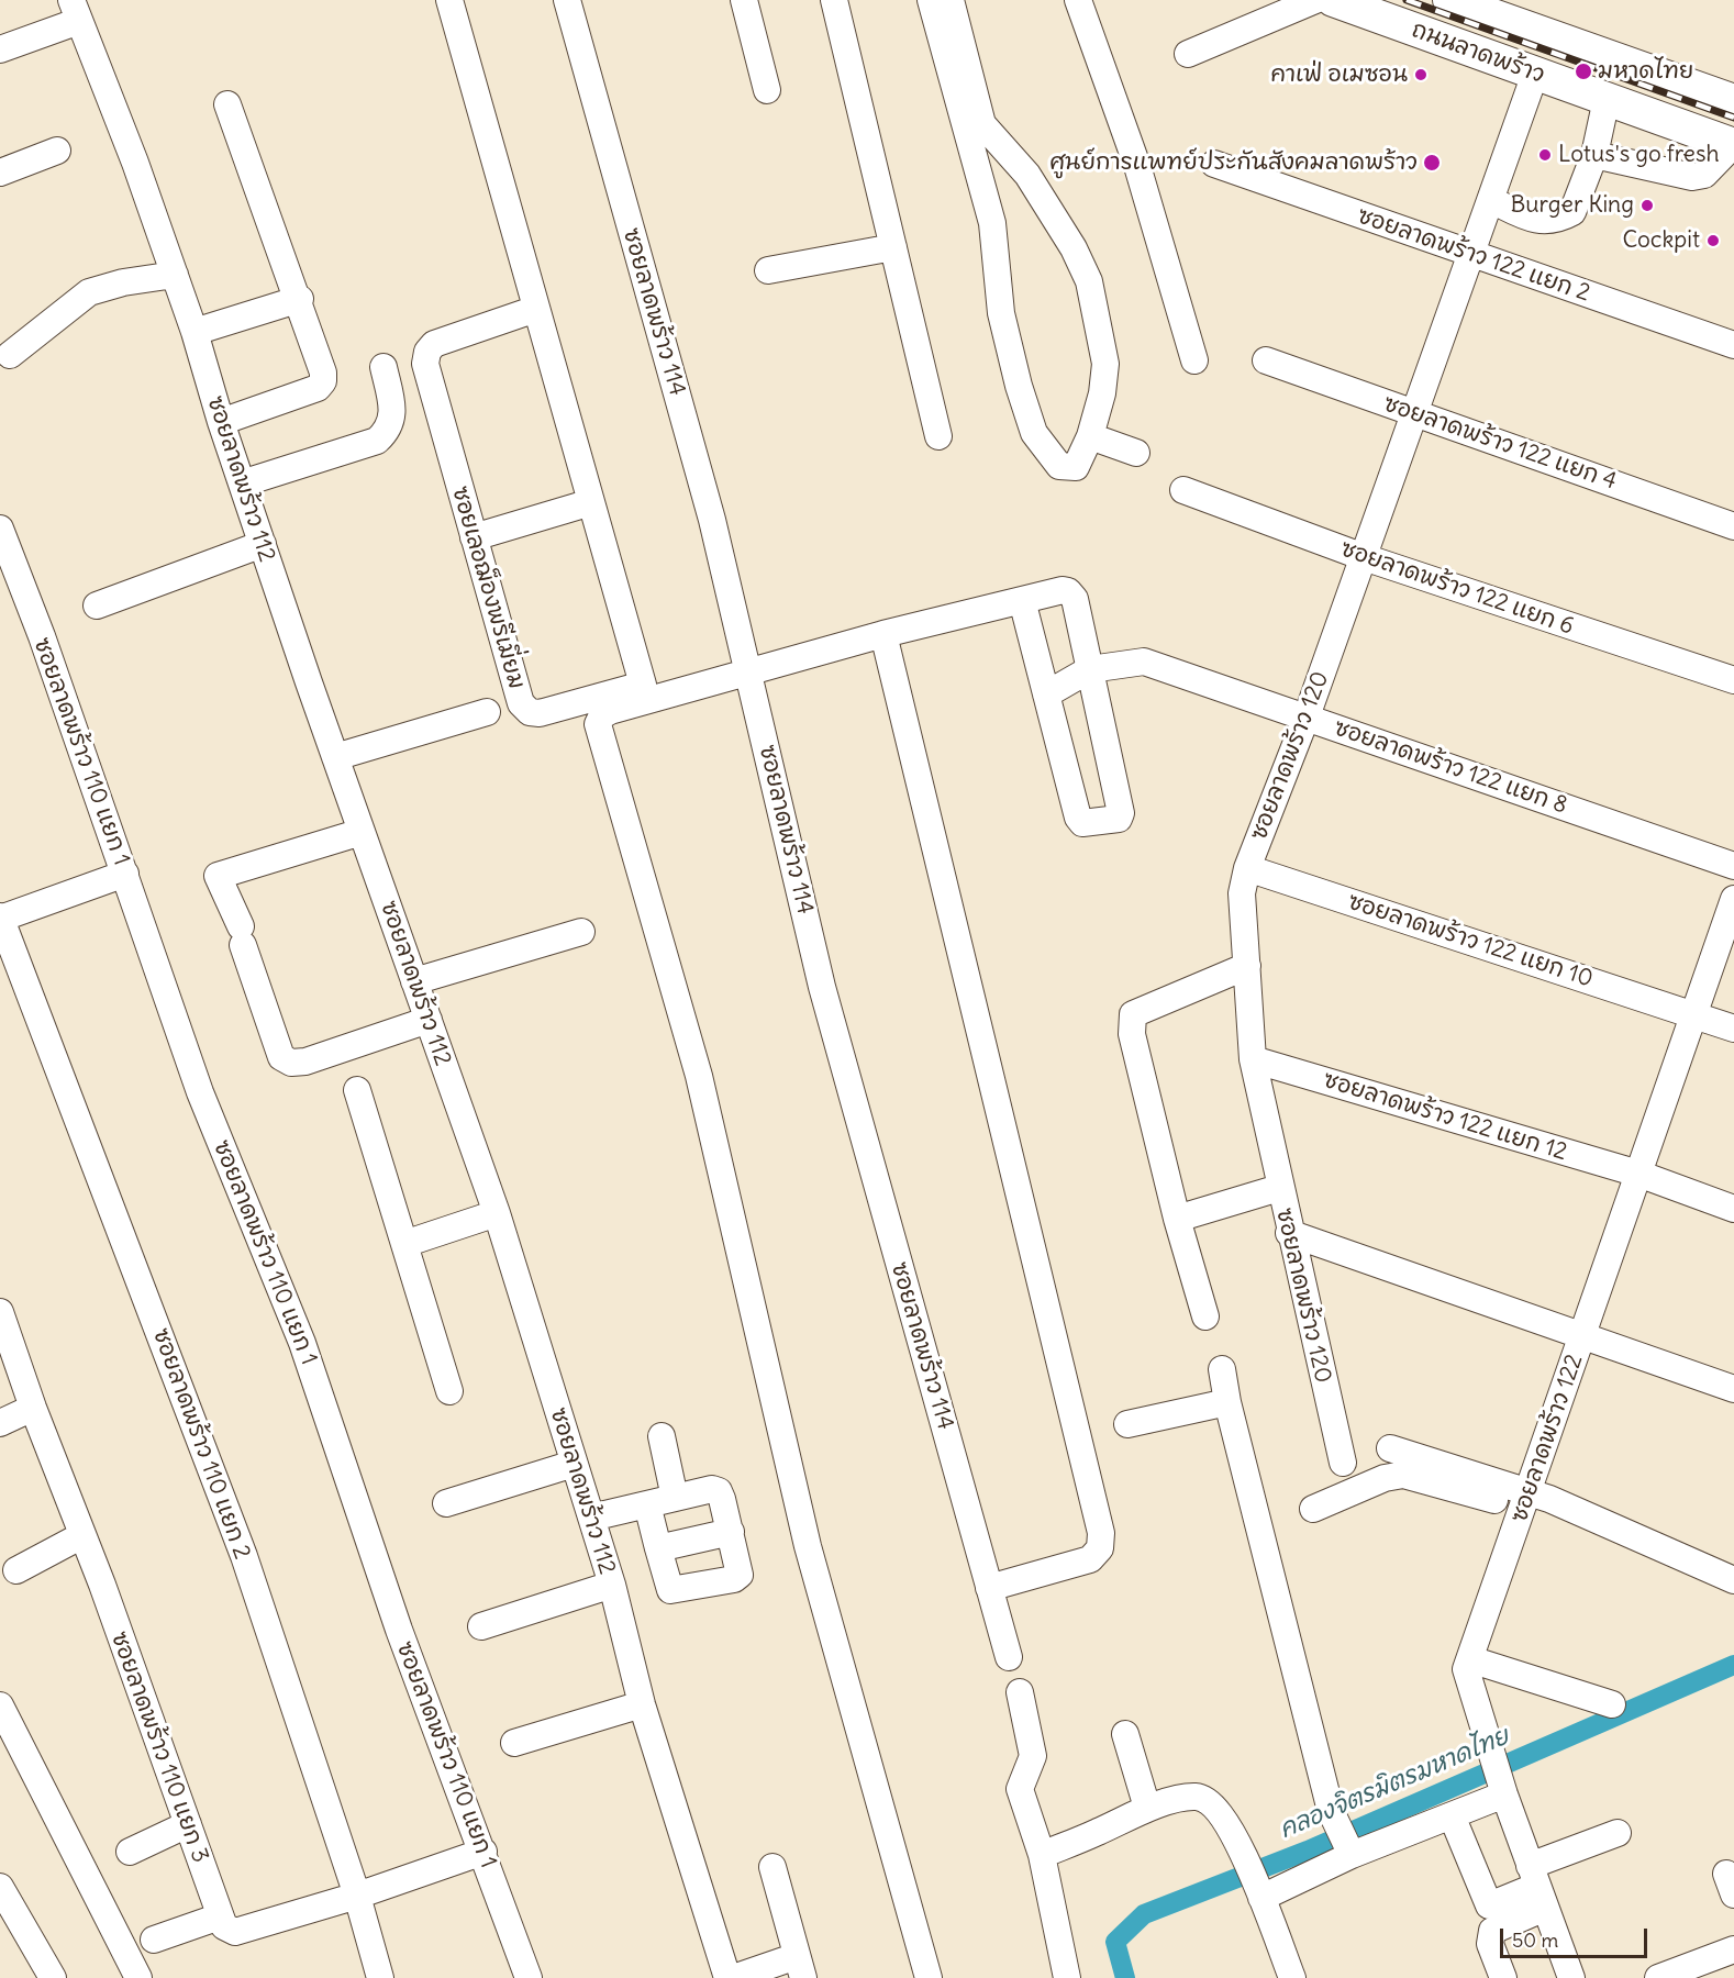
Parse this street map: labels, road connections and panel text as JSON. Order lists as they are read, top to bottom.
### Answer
{
  "streets": {
    "main road": ["ถนนลาดพร้าว"],
    "street": [
      "ซอยลาดพร้าว 122 แยก 2",
      "ซอยลาดพร้าว 114",
      "ซอยลาดพร้าว 122 แยก 4",
      "ซอยลาดพร้าว 112",
      "ซอยเลอฌ็องพรีเมี่ยม",
      "ซอยลาดพร้าว 122 แยก 6",
      "ซอยลาดพร้าว 110 แยก 1",
      "ซอยลาดพร้าว 120",
      "ซอยลาดพร้าว 122 แยก 8",
      "ซอยลาดพร้าว 122 แยก 10",
      "ซอยลาดพร้าว 122 แยก 12",
      "ซอยลาดพร้าว 122",
      "ซอยลาดพร้าว 110 แยก 2",
      "ซอยลาดพร้าว 110 แยก 3"
    ]
  },
  "crossings": [
    ["ถนนลาดพร้าว", "ซอยลาดพร้าว 120"],
    ["ซอยลาดพร้าว 122 แยก 2", "ซอยลาดพร้าว 120"],
    ["ซอยลาดพร้าว 122 แยก 4", "ซอยลาดพร้าว 120"],
    ["ซอยลาดพร้าว 122 แยก 6", "ซอยลาดพร้าว 120"],
    ["ซอยลาดพร้าว 120", "ซอยลาดพร้าว 122 แยก 8"],
    ["ซอยลาดพร้าว 120", "ซอยลาดพร้าว 122 แยก 10"],
    ["ซอยลาดพร้าว 120", "ซอยลาดพร้าว 122 แยก 12"],
    ["ซอยลาดพร้าว 122 แยก 10", "ซอยลาดพร้าว 122"],
    ["ซอยลาดพร้าว 122 แยก 12", "ซอยลาดพร้าว 122"]
  ],
  "water": ["คลองจิตรมิตรมหาดไทย"],
  "places": [
    "มหาดไทย",
    "คาเฟ่ อเมซอน",
    "Lotus's go fresh",
    "ศูนย์การแพทย์ประกันสังคมลาดพร้าว",
    "Burger King",
    "Cockpit"
  ],
  "scale_bar": "50 m"
}
